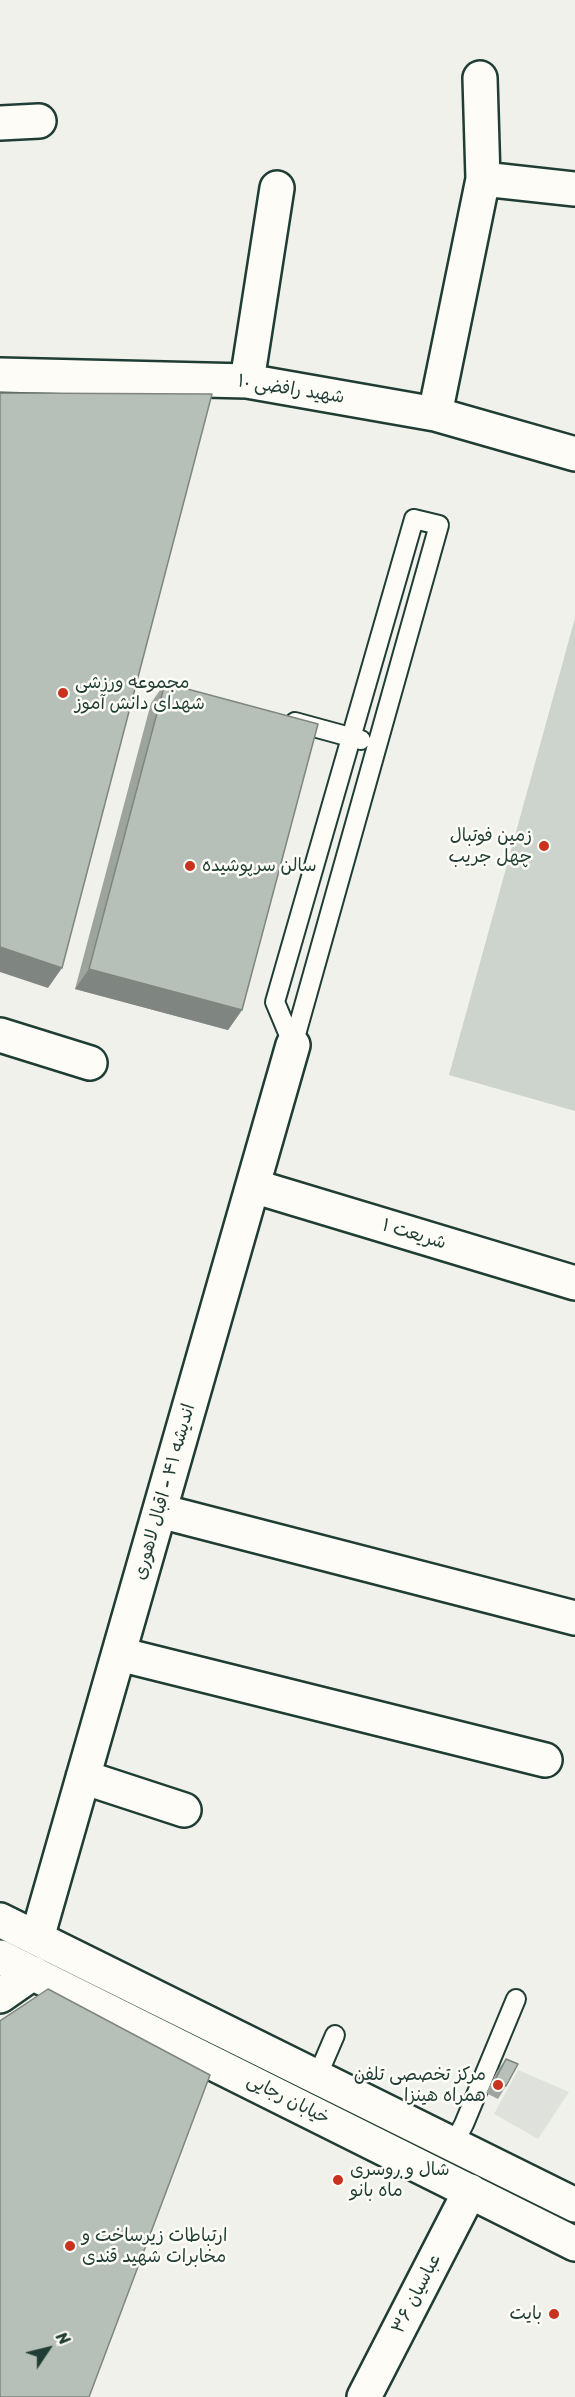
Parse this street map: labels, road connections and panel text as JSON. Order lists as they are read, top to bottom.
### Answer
{
  "streets": {
    "street": [
      "شهید رافضی ۱۰",
      "شریعت ۱",
      "اندیشه ۴۱ - اقبال لاهوری",
      "خیابان رجایی",
      "عباسیان ۳۶"
    ]
  },
  "crossings": [
    ["شریعت ۱", "اندیشه ۴۱ - اقبال لاهوری"],
    ["اندیشه ۴۱ - اقبال لاهوری", "خیابان رجایی"],
    ["خیابان رجایی", "عباسیان ۳۶"]
  ],
  "places": [
    "مجموعه ورزشی شهدای دانش آموز",
    "زمین فوتبال چهل جریب",
    "سالن سرپوشیده",
    "مرکز تخصصی تلفن همراه هینزا",
    "شال و روسری ماه بانو",
    "ارتباطات زیرساخت و مخابرات شهید قندی",
    "بایت"
  ],
  "north": "top right"
}
